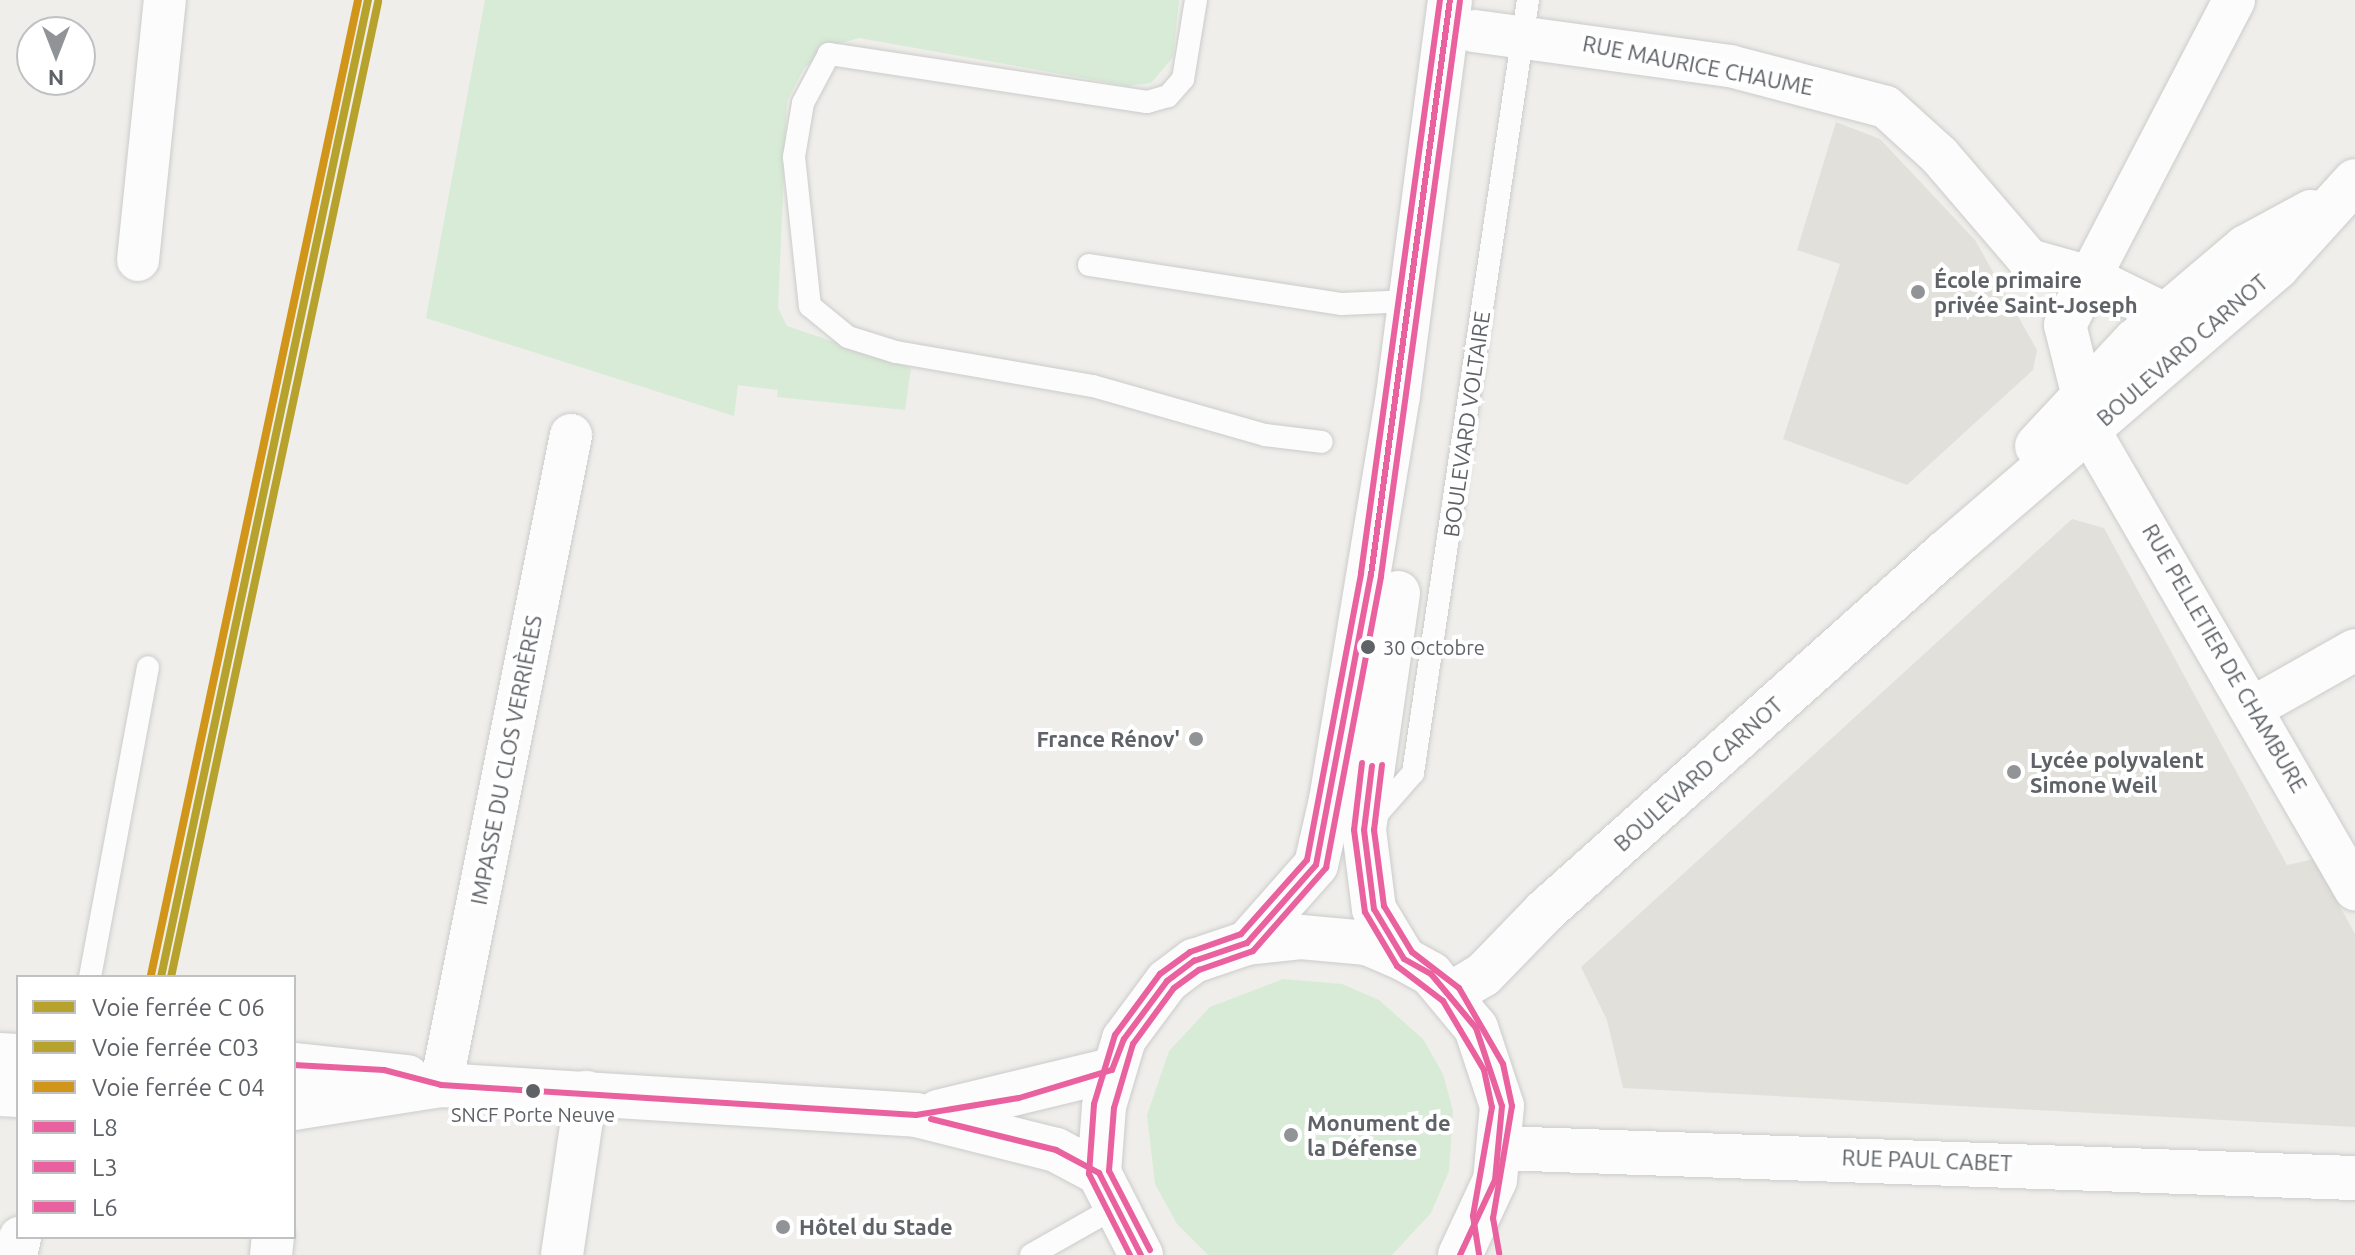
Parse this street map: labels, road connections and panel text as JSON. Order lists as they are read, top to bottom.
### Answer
{
  "streets": {
    "street": [
      "RUE MAURICE CHAUME",
      "BOULEVARD CARNOT",
      "BOULEVARD VOLTAIRE",
      "RUE PELLETIER DE CHAMBURE",
      "IMPASSE DU CLOS VERRIÈRES",
      "RUE PAUL CABET"
    ]
  },
  "crossings": [
    ["RUE MAURICE CHAUME", "BOULEVARD CARNOT"],
    ["RUE MAURICE CHAUME", "BOULEVARD VOLTAIRE"],
    ["BOULEVARD CARNOT", "RUE PELLETIER DE CHAMBURE"]
  ],
  "places": [
    "École primaire privée Saint-Joseph",
    "30 Octobre",
    "France Rénov'",
    "Lycée polyvalent Simone Weil",
    "SNCF Porte Neuve",
    "Monument de la Défense",
    "Hôtel du Stade"
  ],
  "lines": [
    "transit line L8",
    "transit line L6",
    "transit line L3",
    "rail line C03"
  ],
  "legend": [
    "Voie ferrée C 06",
    "Voie ferrée C03",
    "Voie ferrée C 04",
    "L8",
    "L3",
    "L6"
  ],
  "north": "bottom"
}
